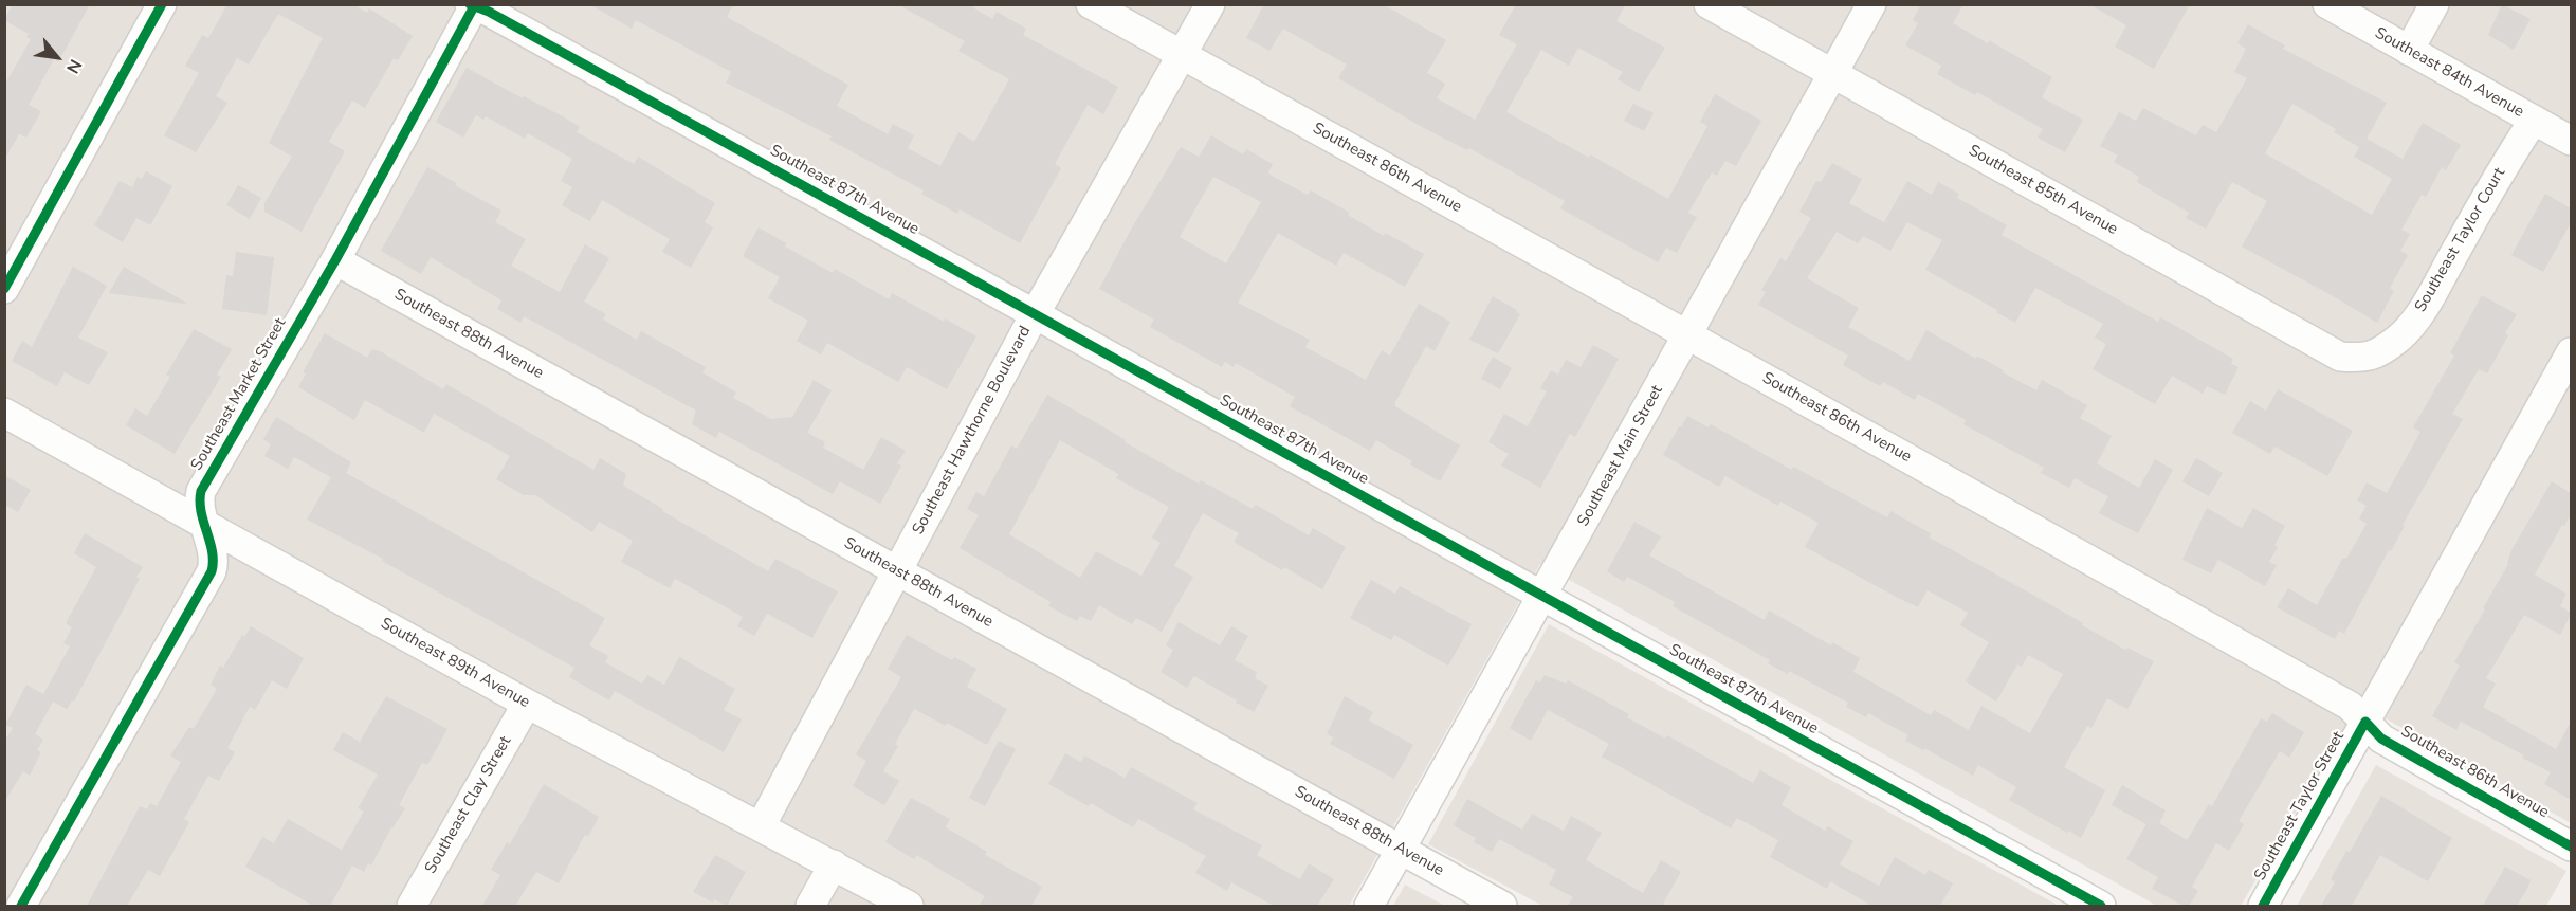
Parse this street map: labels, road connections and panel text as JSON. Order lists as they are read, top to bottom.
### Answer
{
  "streets": {
    "street": [
      "Southeast 84th Avenue",
      "Southeast 86th Avenue",
      "Southeast 87th Avenue",
      "Southeast 85th Avenue",
      "Southeast Taylor Court",
      "Southeast 88th Avenue",
      "Southeast Market Street",
      "Southeast Hawthorne Boulevard",
      "Southeast Main Street",
      "Southeast 89th Avenue",
      "Southeast Clay Street",
      "Southeast Taylor Street"
    ]
  },
  "crossings": [
    ["Southeast 84th Avenue", "Southeast Taylor Court"],
    ["Southeast 86th Avenue", "Southeast Hawthorne Boulevard"],
    ["Southeast 86th Avenue", "Southeast Main Street"],
    ["Southeast 86th Avenue", "Southeast Taylor Street"],
    ["Southeast 87th Avenue", "Southeast Market Street"],
    ["Southeast 87th Avenue", "Southeast Hawthorne Boulevard"],
    ["Southeast 87th Avenue", "Southeast Main Street"],
    ["Southeast 85th Avenue", "Southeast Taylor Court"],
    ["Southeast 85th Avenue", "Southeast Main Street"],
    ["Southeast 88th Avenue", "Southeast Market Street"],
    ["Southeast 88th Avenue", "Southeast Hawthorne Boulevard"],
    ["Southeast 88th Avenue", "Southeast Main Street"],
    ["Southeast Market Street", "Southeast 89th Avenue"],
    ["Southeast Hawthorne Boulevard", "Southeast 89th Avenue"],
    ["Southeast 89th Avenue", "Southeast Clay Street"]
  ],
  "north": "bottom right"
}
